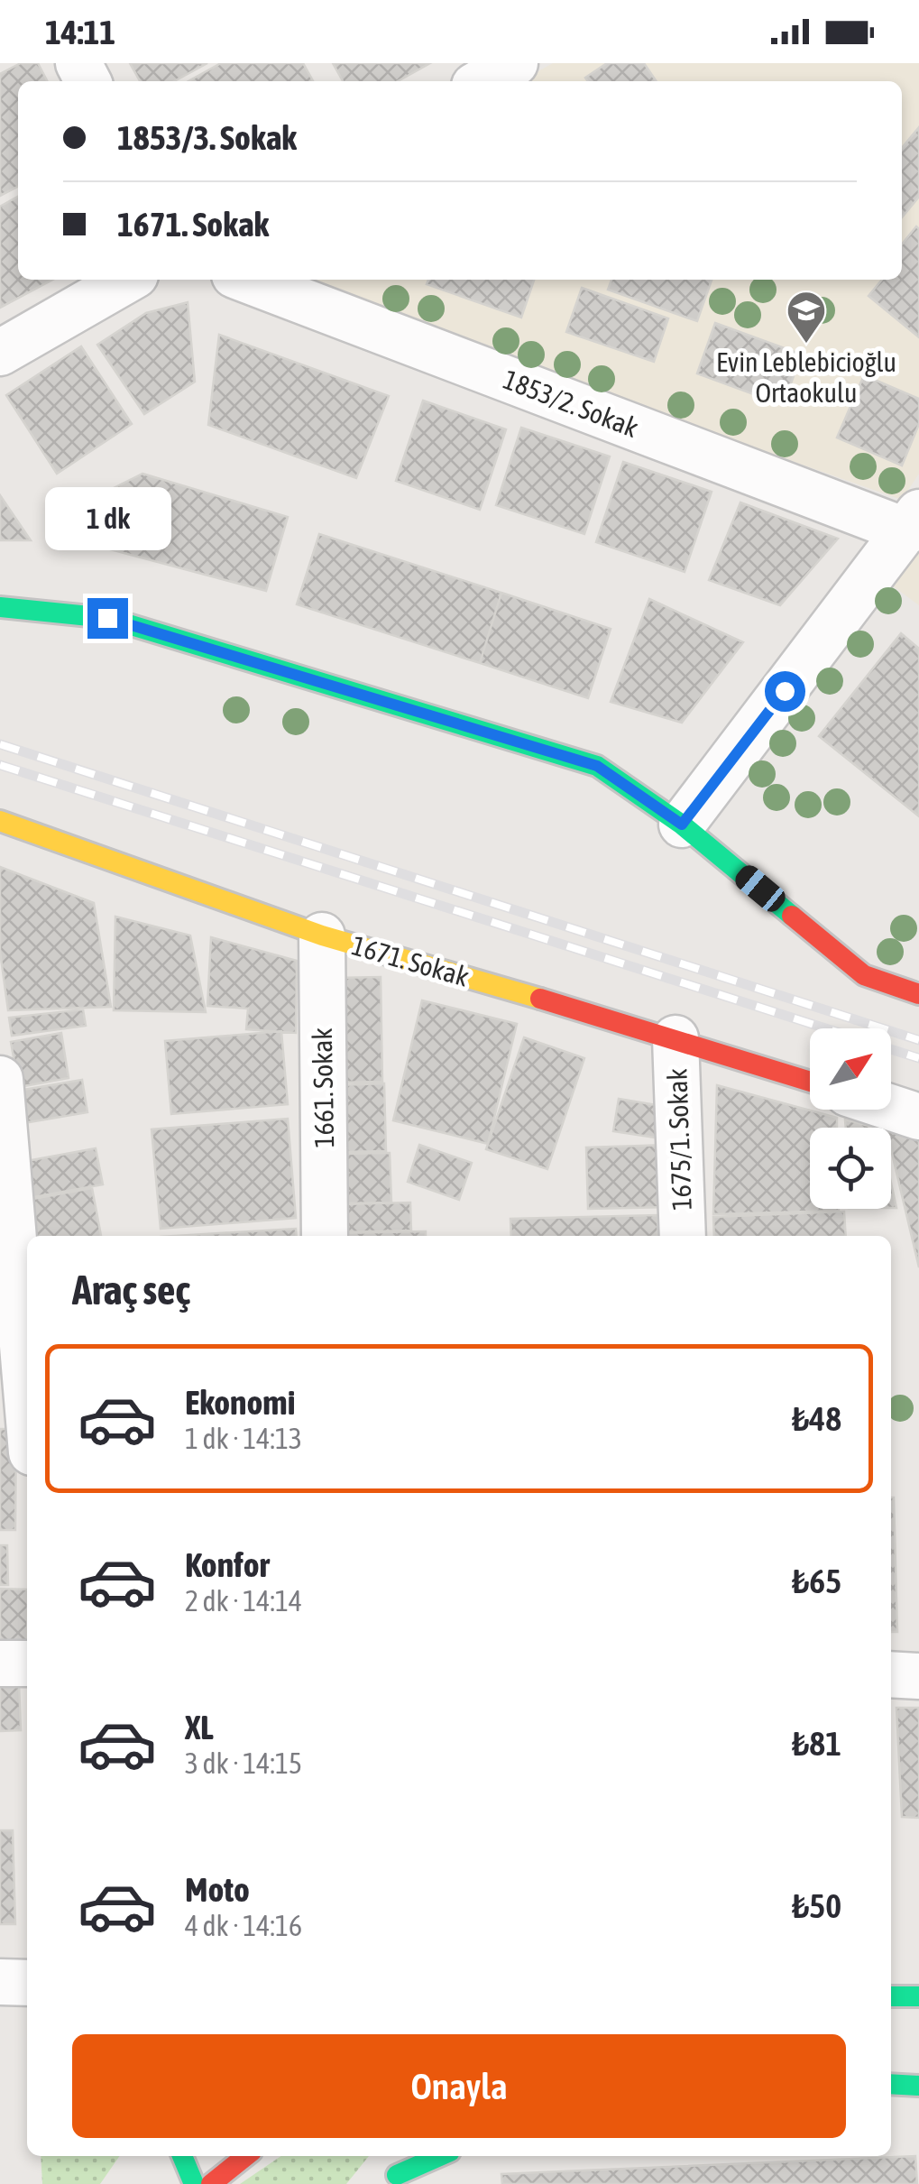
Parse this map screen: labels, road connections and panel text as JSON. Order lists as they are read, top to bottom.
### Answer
{
  "streets": {
    "street": [
      "1853/2. Sokak",
      "1671. Sokak",
      "1661. Sokak",
      "1675/1. Sokak"
    ]
  },
  "crossings": [
    ["1671. Sokak", "1661. Sokak"],
    ["1671. Sokak", "1675/1. Sokak"]
  ],
  "places": {
    "school or university": ["Evin Leblebicioğlu Ortaokulu"]
  },
  "north": "top right",
  "page": {
    "status": "14:11",
    "banner": ["1853/3. Sokak", "1671. Sokak"],
    "bubble": "1 dk",
    "heading": "Araç seç",
    "list": [
      {
        "name": "Ekonomi",
        "note": "1 dk · 14:13",
        "value": "₺48"
      },
      {
        "name": "Konfor",
        "note": "2 dk · 14:14",
        "value": "₺65"
      },
      {
        "name": "XL",
        "note": "3 dk · 14:15",
        "value": "₺81"
      },
      {
        "name": "Moto",
        "note": "4 dk · 14:16",
        "value": "₺50"
      }
    ],
    "buttons": "Onayla"
  }
}
